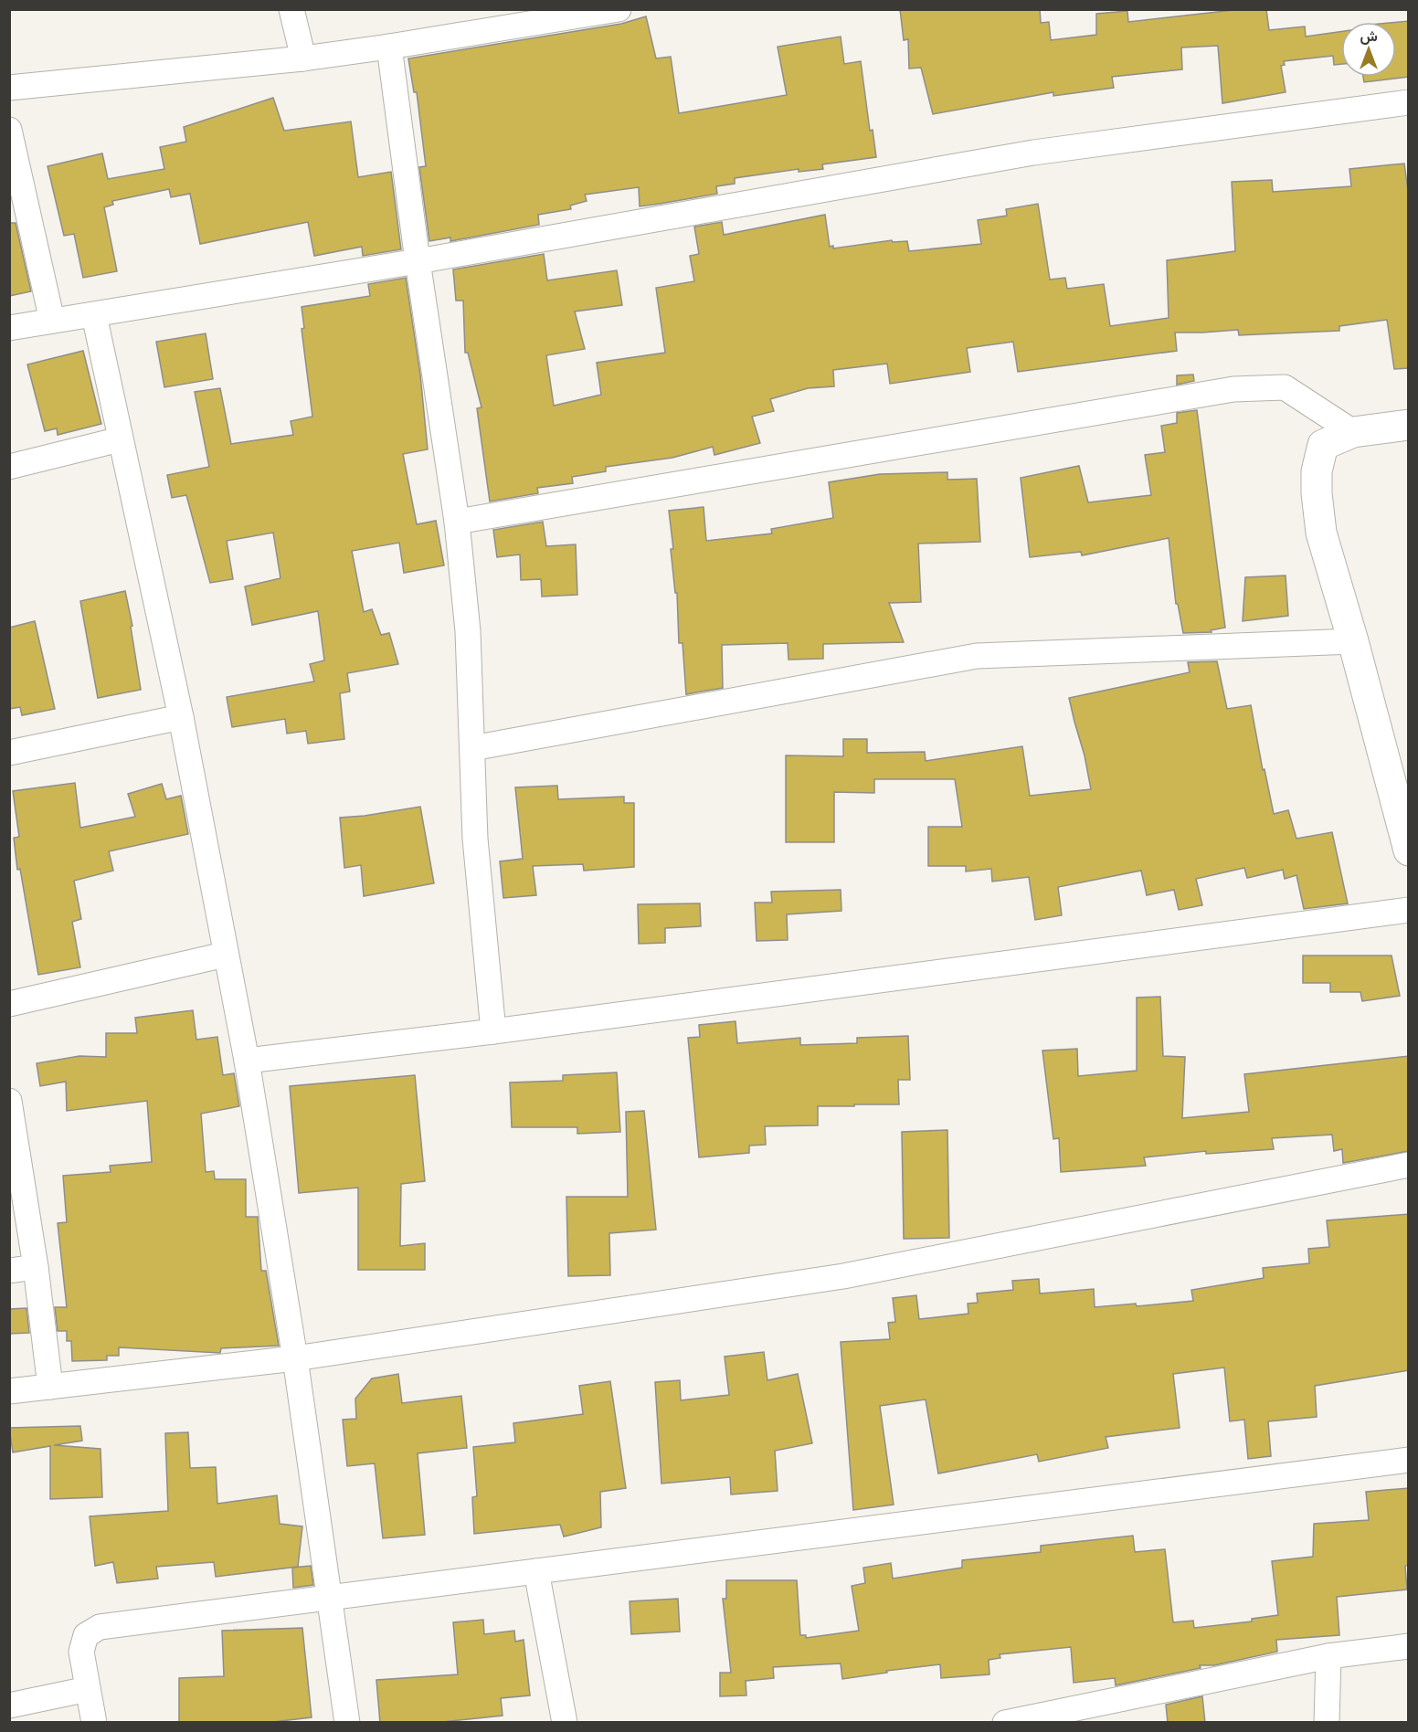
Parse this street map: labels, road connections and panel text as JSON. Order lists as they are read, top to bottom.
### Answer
{
  "north": "top"
}
